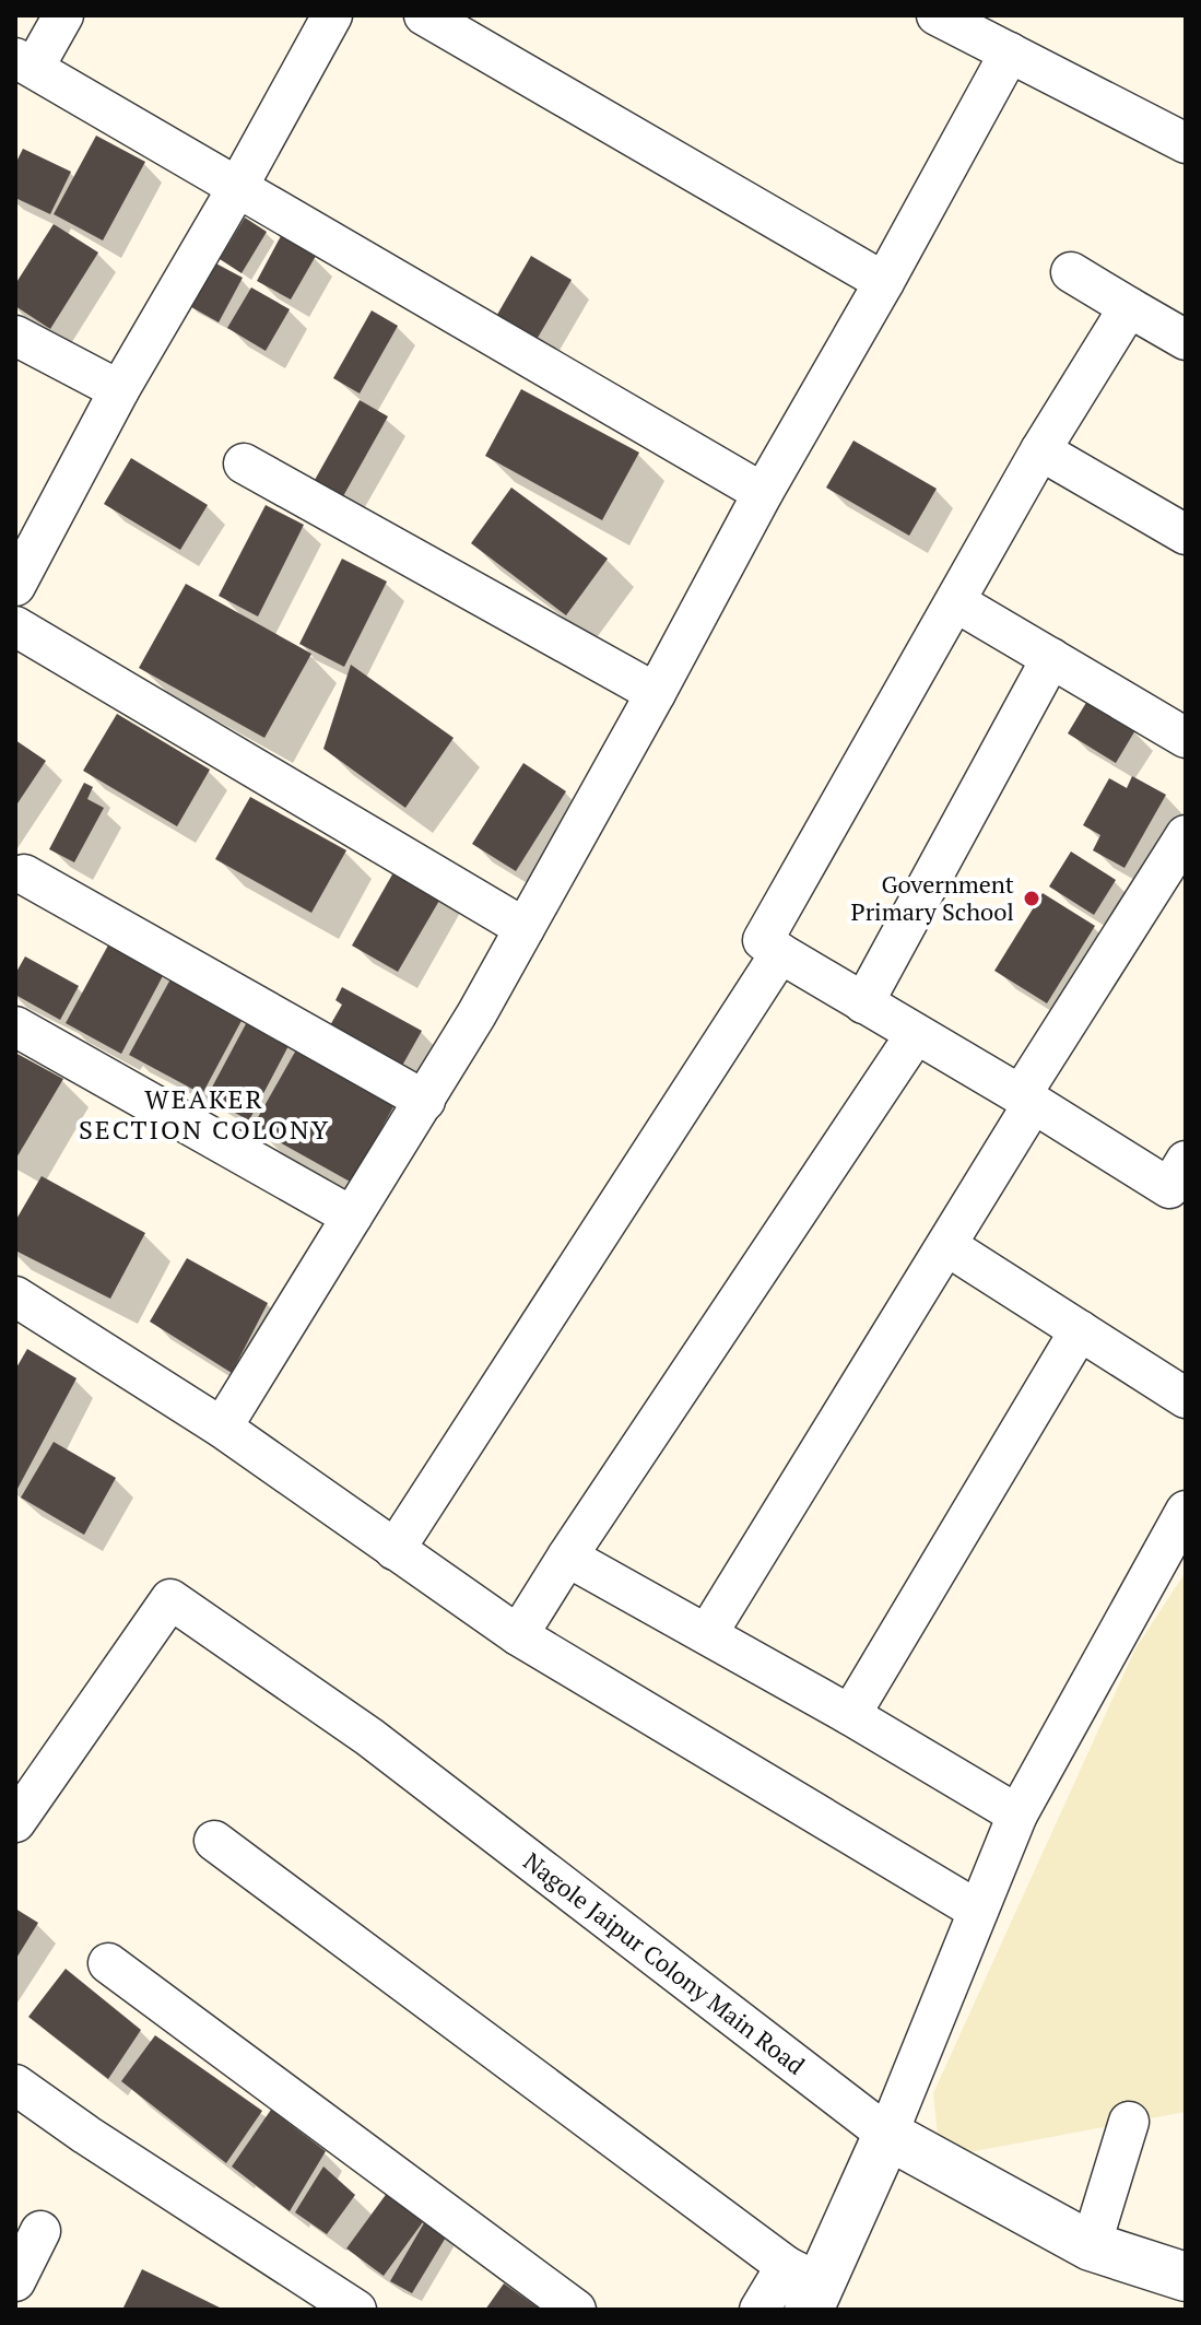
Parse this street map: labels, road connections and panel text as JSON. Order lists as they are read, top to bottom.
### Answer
{
  "streets": {
    "street": ["Nagole Jaipur Colony Main Road"]
  },
  "districts": ["WEAKER SECTION COLONY"],
  "places": ["Government Primary School"]
}
